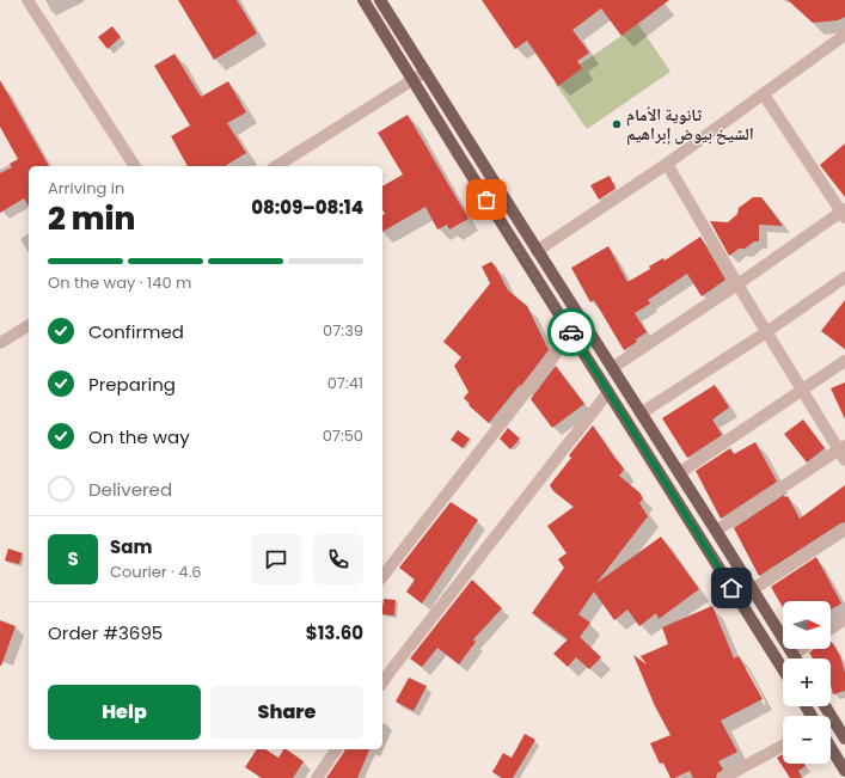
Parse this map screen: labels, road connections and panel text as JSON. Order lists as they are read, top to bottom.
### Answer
{
  "places": ["ثانوية الأمام الشيخ بيوض إبراهيم"],
  "north": "right",
  "page": {
    "heading": ["2 min", "Arriving in", "08:09–08:14"],
    "panel": [
      "Sam",
      "Courier · 4.6",
      "Order #3695",
      "$13.60"
    ],
    "bar": "On the way · 140 m",
    "list": [
      ["Confirmed", "07:39"],
      ["Preparing", "07:41"],
      ["On the way", "07:50"],
      "Delivered"
    ],
    "round": "S",
    "map_buttons": ["+", "−"],
    "buttons": ["Help", "Share"]
  }
}
